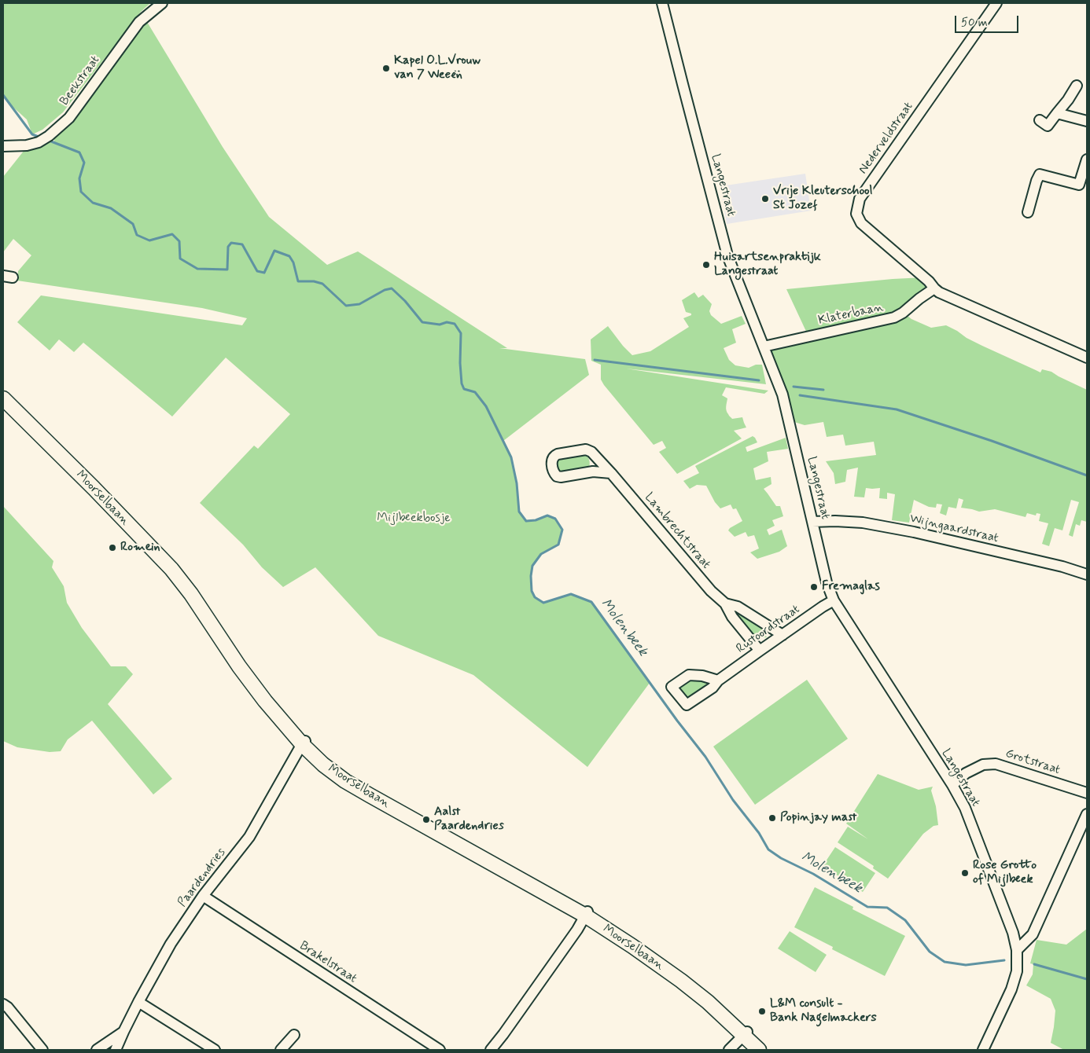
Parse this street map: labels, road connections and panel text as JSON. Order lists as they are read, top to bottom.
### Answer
{
  "streets": {
    "main road": ["Moorselbaan"],
    "street": [
      "Beekstraat",
      "Nederveldstraat",
      "Langestraat",
      "Klaterbaan",
      "Wijngaardstraat",
      "Lambrechtstraat",
      "Rustoordstraat",
      "Grotstraat",
      "Paardendries",
      "Brakelstraat"
    ]
  },
  "crossings": [
    ["Nederveldstraat", "Klaterbaan"],
    ["Langestraat", "Klaterbaan"],
    ["Langestraat", "Wijngaardstraat"],
    ["Langestraat", "Rustoordstraat"],
    ["Langestraat", "Grotstraat"],
    ["Moorselbaan", "Paardendries"],
    ["Lambrechtstraat", "Rustoordstraat"],
    ["Paardendries", "Brakelstraat"]
  ],
  "water": ["Molenbeek"],
  "parks": ["Mijlbeekbosje"],
  "places": [
    "Kapel O.L.Vrouw van 7 Weeën",
    "Vrije Kleuterschool St Jozef",
    "Huisartsenpraktijk Langestraat",
    "Romein",
    "Fremaglas",
    "Popinjay mast",
    "Aalst Paardendries",
    "Rose Grotto of Mijlbeek",
    "L&M consult - Bank Nagelmackers"
  ],
  "scale_bar": "50 m"
}
